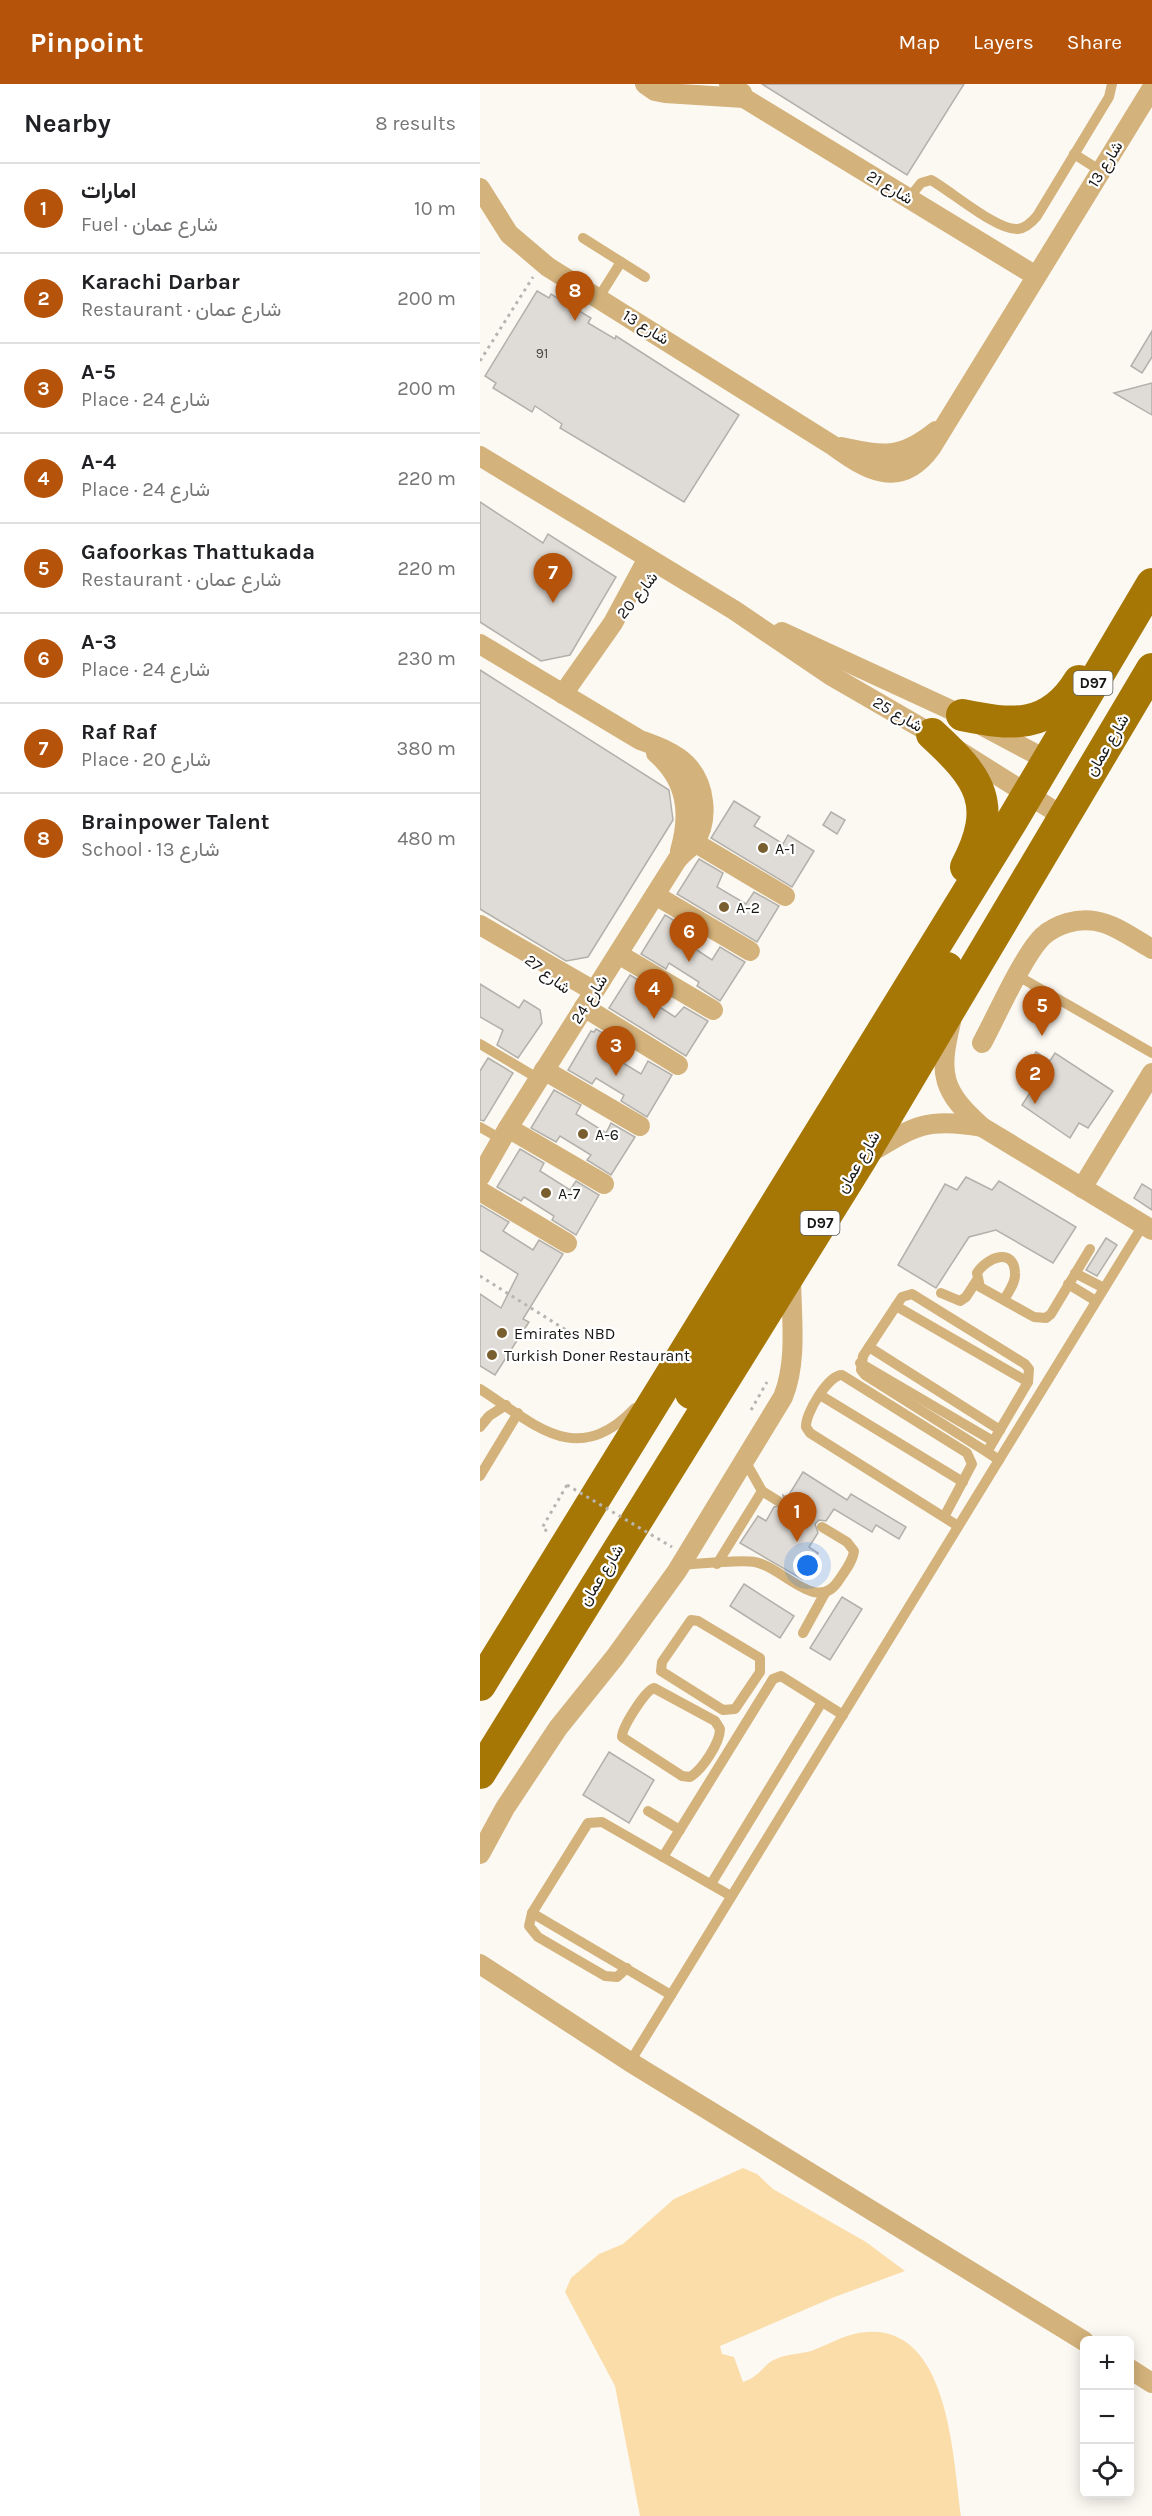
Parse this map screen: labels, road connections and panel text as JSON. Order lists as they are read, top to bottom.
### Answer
{
  "streets": {
    "main road": ["D97", "شارع عمان"],
    "street": [
      "شارع 13",
      "شارع 21",
      "شارع 20",
      "شارع 25",
      "شارع 27",
      "شارع 24"
    ]
  },
  "crossings": [
    ["شارع 13", "شارع 21"],
    ["شارع 20", "شارع 25"],
    ["شارع 20", "شارع 24"],
    ["D97", "شارع 25"],
    ["شارع 25", "شارع عمان"],
    ["شارع 27", "شارع 24"]
  ],
  "places": [
    "A-1",
    "A-2",
    "A-6",
    "A-7",
    "Emirates NBD",
    "Turkish Doner Restaurant"
  ],
  "house_numbers": ["91"],
  "page": {
    "header": "Pinpoint",
    "nav": ["Map", "Layers", "Share"],
    "heading": ["Nearby", "8 results"],
    "list": [
      {
        "mark": "1",
        "name": "امارات",
        "note": "Fuel · شارع عمان",
        "value": "10 m"
      },
      {
        "mark": "2",
        "name": "Karachi Darbar",
        "note": "Restaurant · شارع عمان",
        "value": "200 m"
      },
      {
        "mark": "3",
        "name": "A-5",
        "note": "Place · شارع 24",
        "value": "200 m"
      },
      {
        "mark": "4",
        "name": "A-4",
        "note": "Place · شارع 24",
        "value": "220 m"
      },
      {
        "mark": "5",
        "name": "Gafoorkas Thattukada",
        "note": "Restaurant · شارع عمان",
        "value": "220 m"
      },
      {
        "mark": "6",
        "name": "A-3",
        "note": "Place · شارع 24",
        "value": "230 m"
      },
      {
        "mark": "7",
        "name": "Raf Raf",
        "note": "Place · شارع 20",
        "value": "380 m"
      },
      {
        "mark": "8",
        "name": "Brainpower Talent",
        "note": "School · شارع 13",
        "value": "480 m"
      }
    ],
    "pins": [
      "8",
      "7",
      "6",
      "4",
      "5",
      "3",
      "2",
      "1"
    ],
    "map_buttons": ["+", "−"]
  }
}
